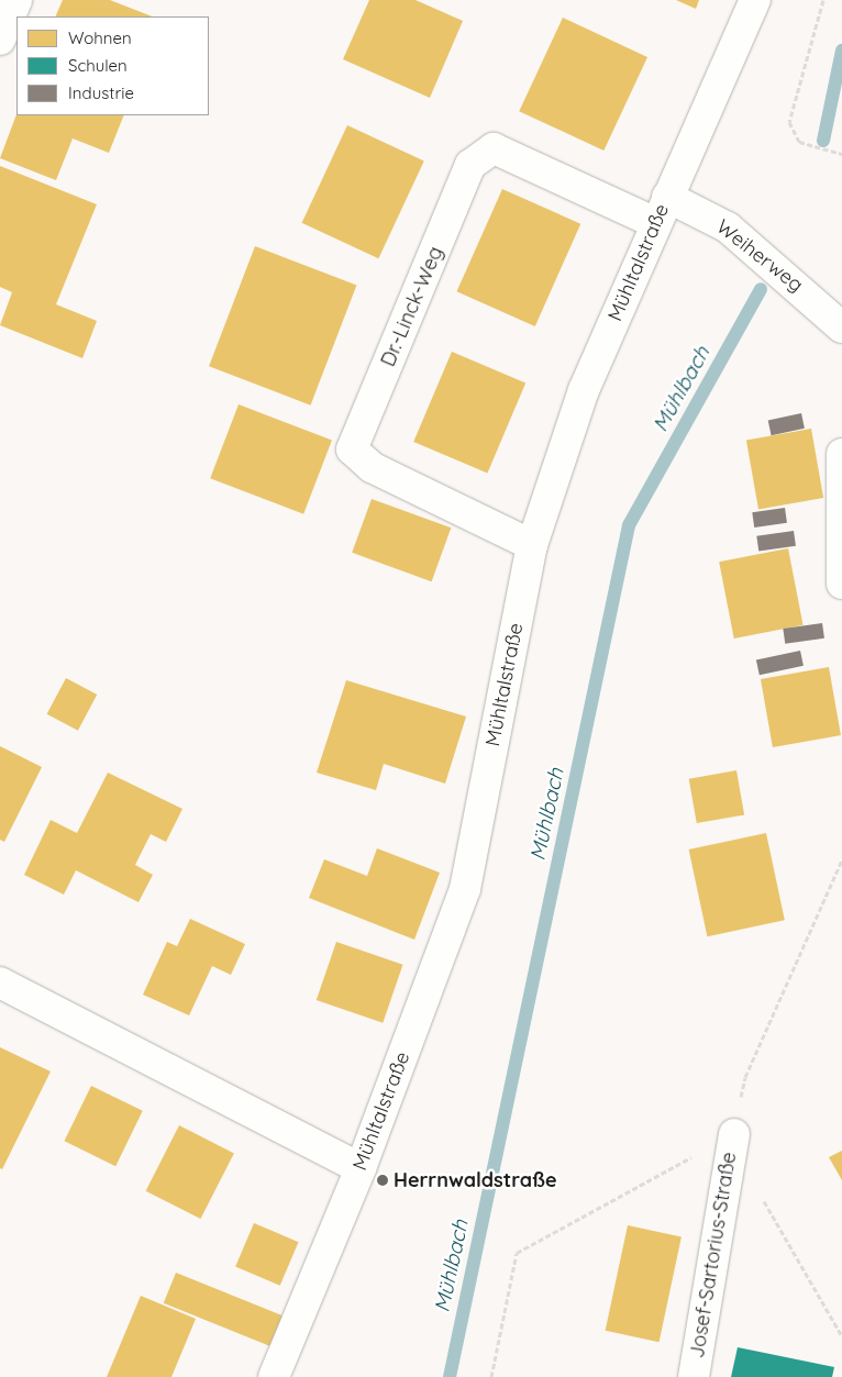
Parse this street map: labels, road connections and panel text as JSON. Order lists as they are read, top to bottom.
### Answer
{
  "streets": {
    "street": [
      "Weiherweg",
      "Mühltalstraße",
      "Dr.-Linck-Weg",
      "Josef-Sartorius-Straße"
    ]
  },
  "crossings": [
    ["Weiherweg", "Mühltalstraße"],
    ["Weiherweg", "Dr.-Linck-Weg"],
    ["Mühltalstraße", "Dr.-Linck-Weg"]
  ],
  "water": ["Mühlbach"],
  "places": ["Herrnwaldstraße"],
  "legend": ["Wohnen", "Schulen", "Industrie"]
}
